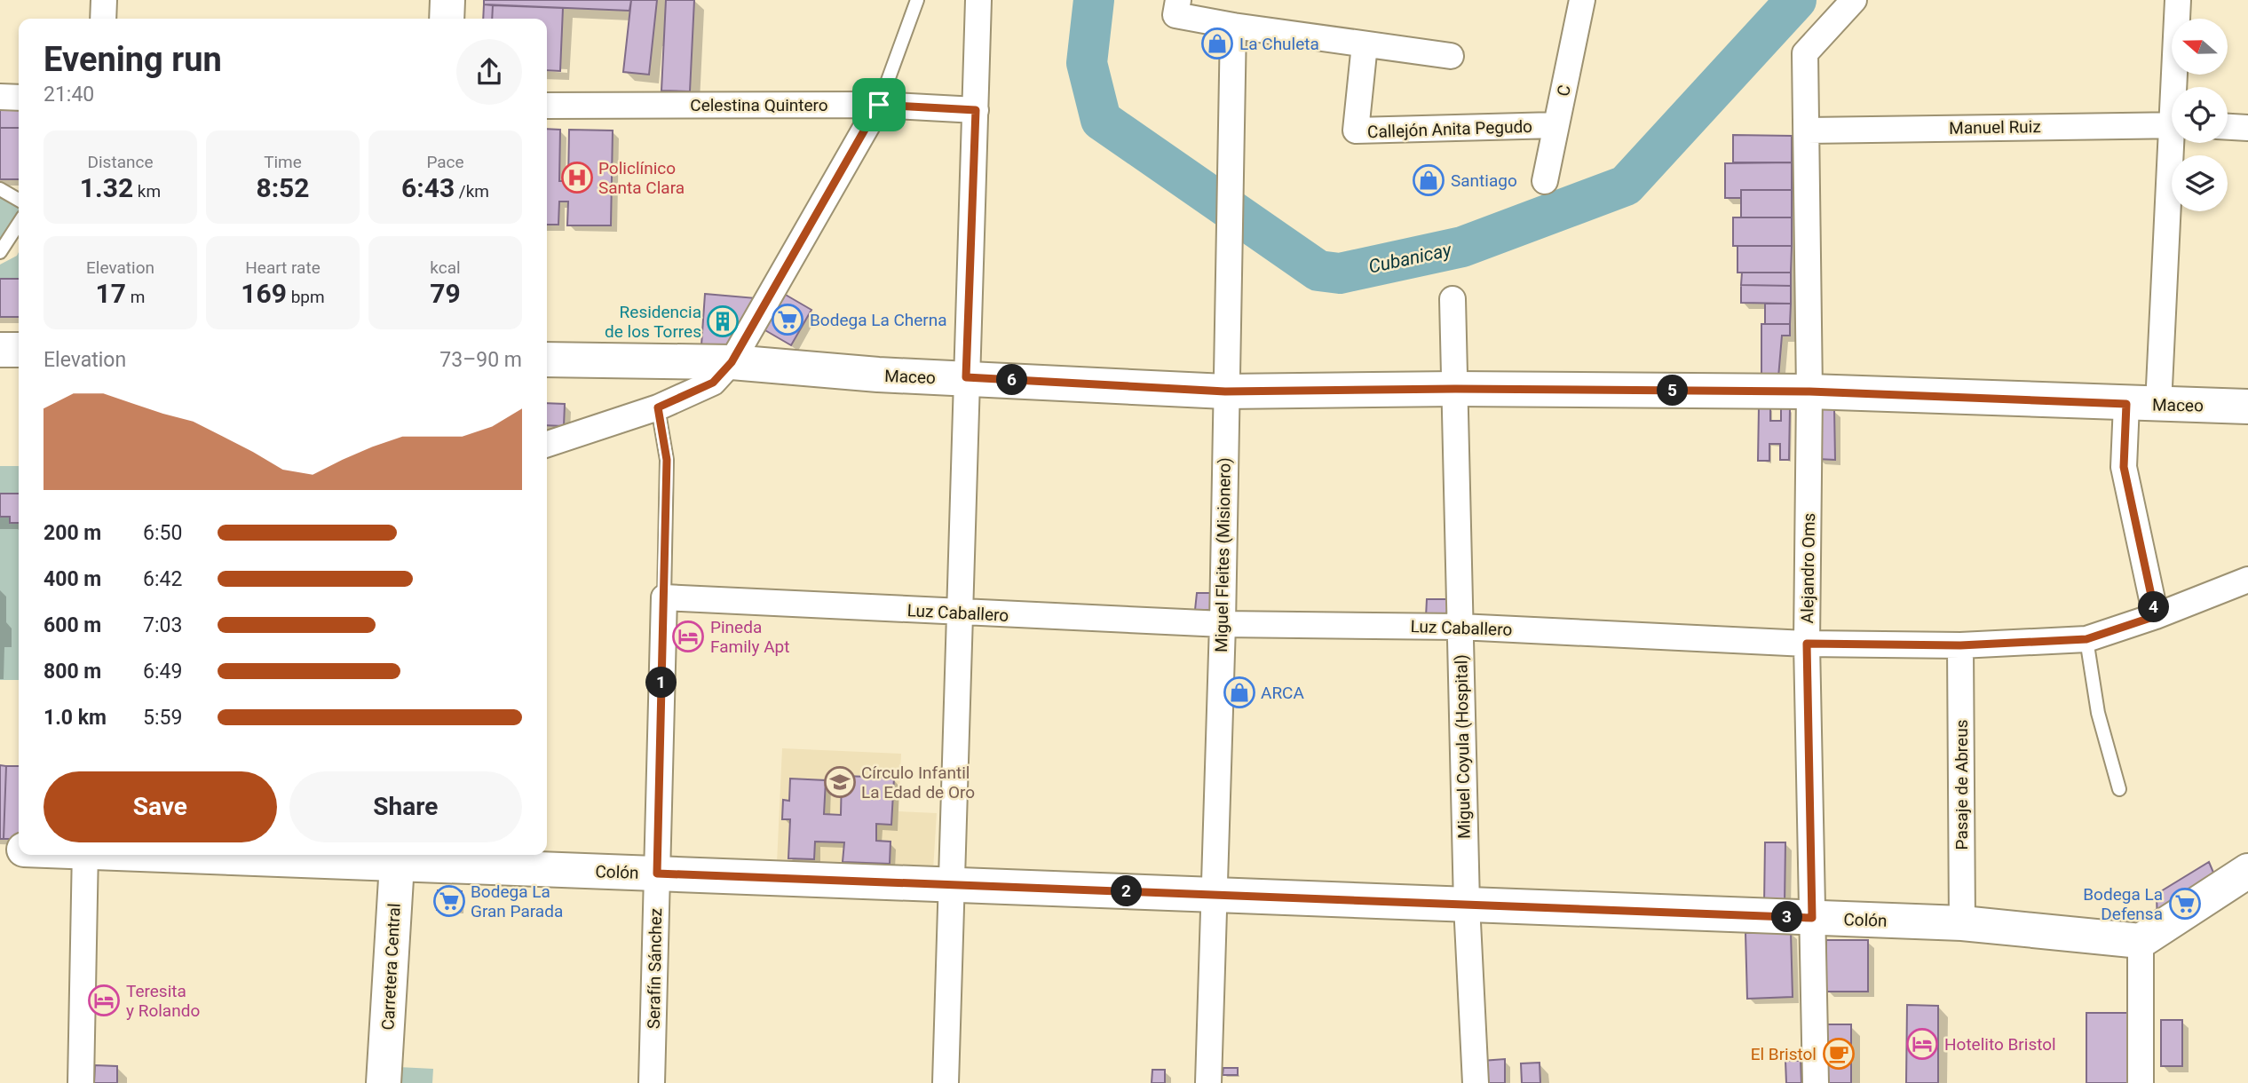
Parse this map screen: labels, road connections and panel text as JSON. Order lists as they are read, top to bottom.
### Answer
{
  "streets": {
    "main road": ["Maceo", "Colón", "Carretera Central"],
    "street": [
      "C",
      "Celestina Quintero",
      "Manuel Ruiz",
      "Callejón Anita Pegudo",
      "Miguel Fleites (Misionero)",
      "Alejandro Oms",
      "Luz Caballero",
      "Miguel Coyula (Hospital)",
      "Pasaje de Abreus",
      "Serafín Sánchez"
    ]
  },
  "crossings": [
    ["C", "Callejón Anita Pegudo"],
    ["Manuel Ruiz", "Alejandro Oms"],
    ["Maceo", "Miguel Fleites (Misionero)"],
    ["Maceo", "Alejandro Oms"],
    ["Maceo", "Miguel Coyula (Hospital)"],
    ["Miguel Fleites (Misionero)", "Luz Caballero"],
    ["Miguel Fleites (Misionero)", "Colón"],
    ["Alejandro Oms", "Luz Caballero"],
    ["Alejandro Oms", "Colón"],
    ["Luz Caballero", "Miguel Coyula (Hospital)"],
    ["Luz Caballero", "Pasaje de Abreus"],
    ["Luz Caballero", "Serafín Sánchez"],
    ["Miguel Coyula (Hospital)", "Colón"],
    ["Pasaje de Abreus", "Colón"],
    ["Colón", "Carretera Central"],
    ["Colón", "Serafín Sánchez"]
  ],
  "water": ["Cubanicay"],
  "places": {
    "shop": ["La Chuleta", "Santiago", "ARCA"],
    "hospital": ["Policlínico Santa Clara"],
    "supermarket": ["Bodega La Cherna", "Bodega La Gran Parada", "Bodega La Defensa"],
    "building": ["Residencia de los Torres"],
    "hotel": ["Pineda Family Apt", "Teresita y Rolando", "Hotelito Bristol"],
    "school or university": ["Círculo Infantil La Edad de Oro"],
    "cafe": ["El Bristol"]
  },
  "north": "left",
  "page": {
    "heading": ["Evening run", "21:40"],
    "stats": [
      ["Distance", "1.32 km"],
      ["Time", "8:52"],
      ["Pace", "6:43 /km"],
      ["Elevation", "17 m"],
      ["Heart rate", "169 bpm"],
      ["kcal", "79"]
    ],
    "chart": ["Elevation", "73–90 m"],
    "pins": [
      "6",
      "5",
      "4",
      "1",
      "2",
      "3"
    ],
    "list": [
      {
        "name": "200 m",
        "note": "6:50"
      },
      {
        "name": "400 m",
        "note": "6:42"
      },
      {
        "name": "600 m",
        "note": "7:03"
      },
      {
        "name": "800 m",
        "note": "6:49"
      },
      {
        "name": "1.0 km",
        "note": "5:59"
      }
    ],
    "buttons": ["Save", "Share"]
  }
}
